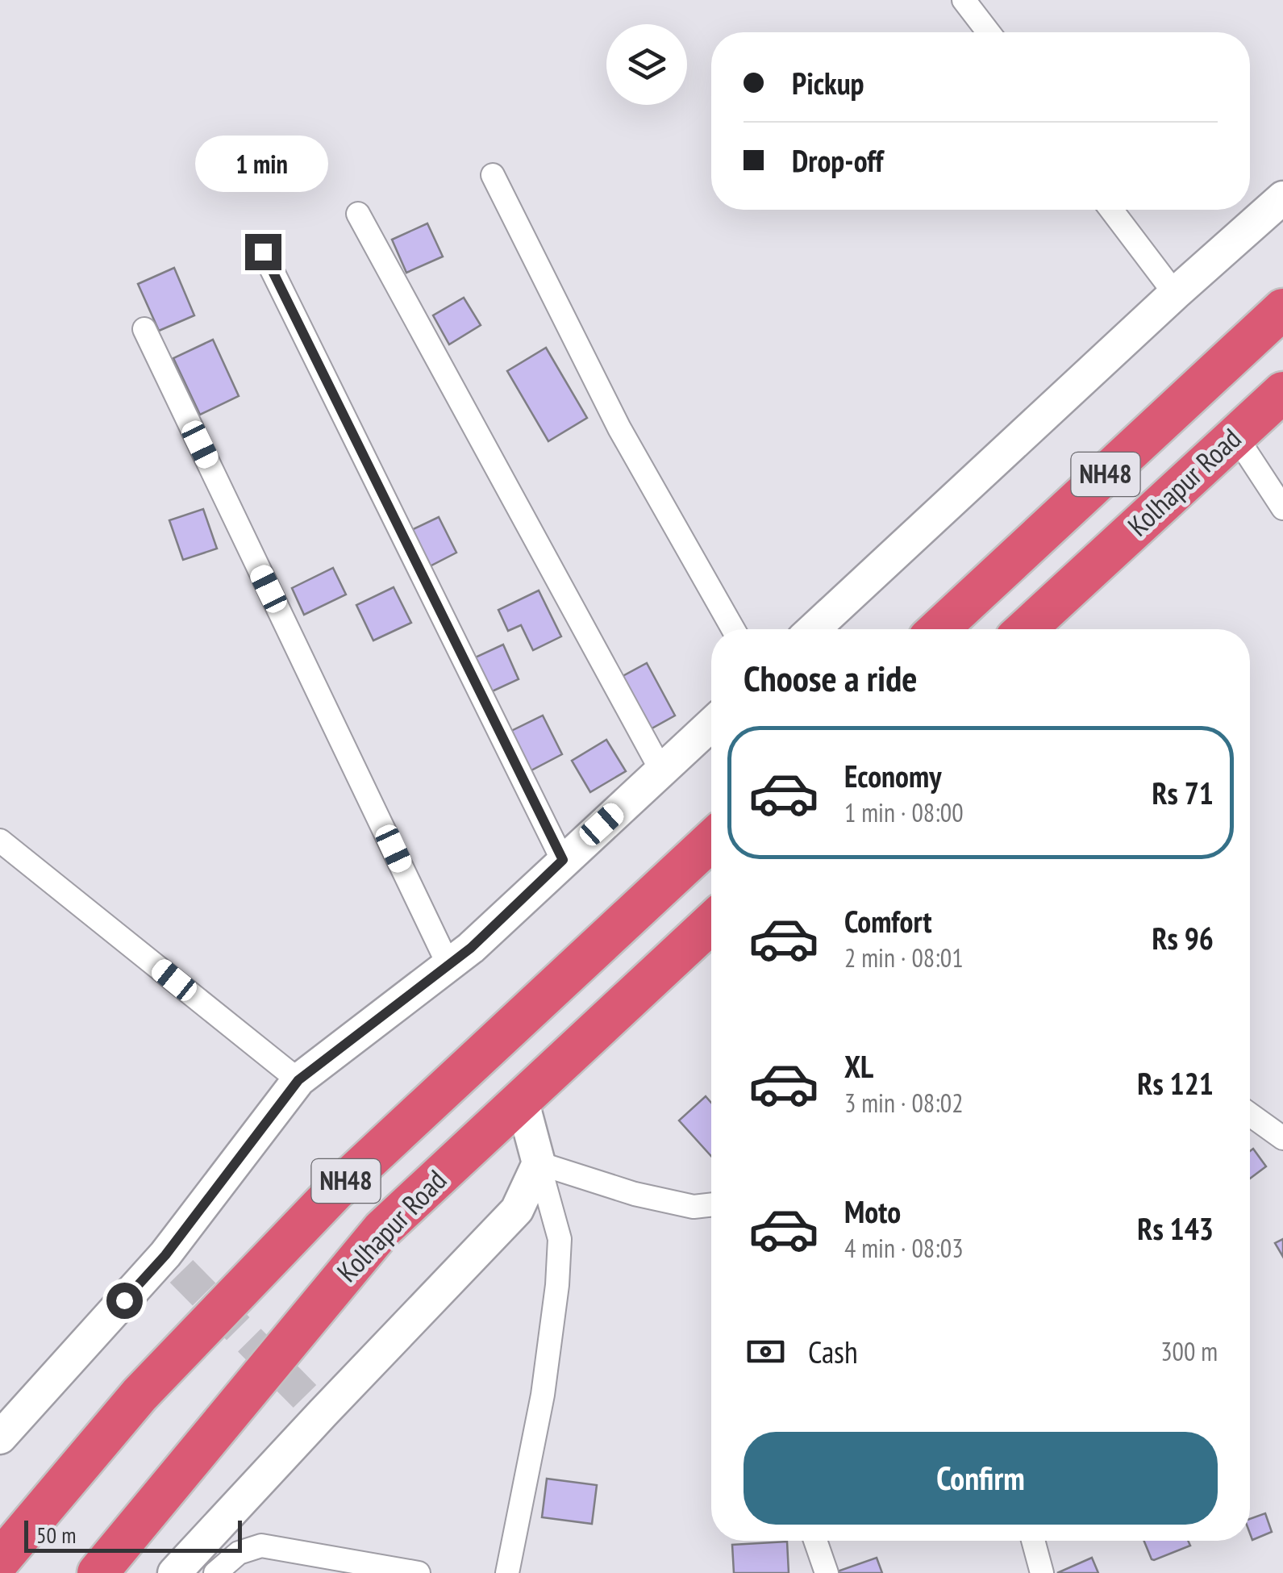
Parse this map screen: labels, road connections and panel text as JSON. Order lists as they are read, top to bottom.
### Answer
{
  "streets": {
    "highway": ["NH48", "Kolhapur Road"]
  },
  "scale_bar": "50 m",
  "page": {
    "banner": ["Pickup", "Drop-off"],
    "bubble": "1 min",
    "heading": "Choose a ride",
    "list": [
      {
        "name": "Economy",
        "note": "1 min · 08:00",
        "value": "Rs 71"
      },
      {
        "name": "Comfort",
        "note": "2 min · 08:01",
        "value": "Rs 96"
      },
      {
        "name": "XL",
        "note": "3 min · 08:02",
        "value": "Rs 121"
      },
      {
        "name": "Moto",
        "note": "4 min · 08:03",
        "value": "Rs 143"
      }
    ],
    "pay": ["Cash", "300 m"],
    "buttons": "Confirm",
    "scale": "50 m"
  }
}
